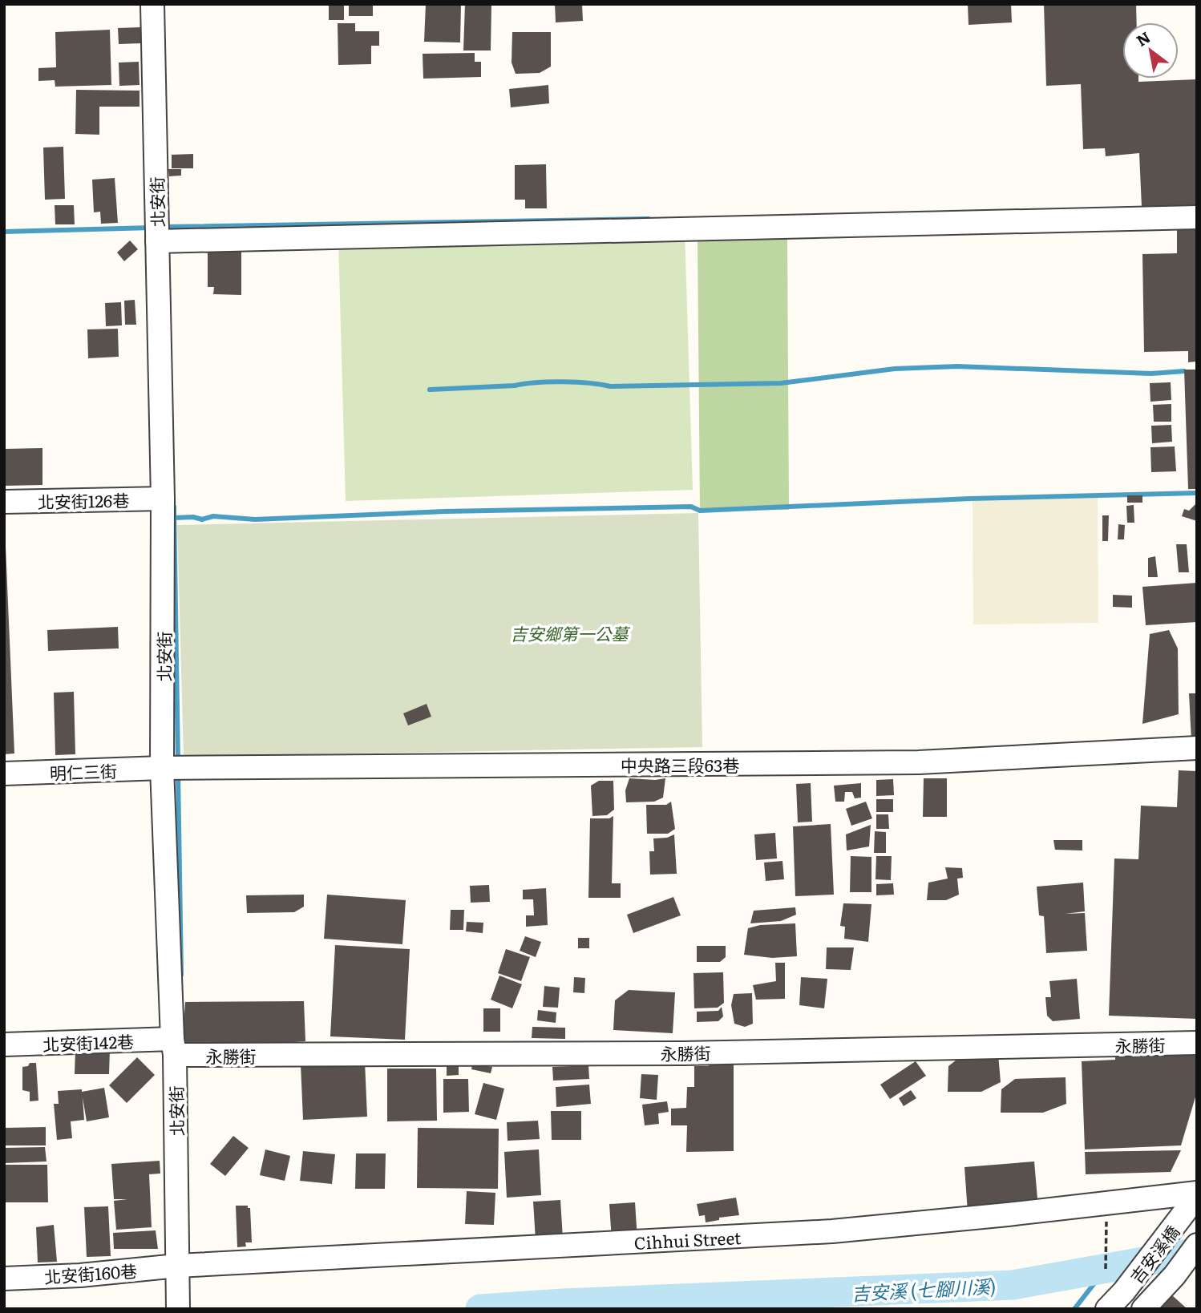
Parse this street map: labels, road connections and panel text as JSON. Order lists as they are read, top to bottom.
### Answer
{
  "streets": {
    "street": [
      "北安街",
      "北安街126巷",
      "中央路三段63巷",
      "明仁三街",
      "北安街142巷",
      "永勝街",
      "Cihhui Street",
      "吉安溪橋",
      "北安街160巷"
    ]
  },
  "crossings": [
    ["北安街", "北安街126巷"],
    ["北安街", "中央路三段63巷"],
    ["北安街", "明仁三街"],
    ["北安街", "北安街142巷"],
    ["北安街", "永勝街"],
    ["北安街", "Cihhui Street"],
    ["北安街", "北安街160巷"],
    ["中央路三段63巷", "明仁三街"],
    ["北安街142巷", "永勝街"],
    ["Cihhui Street", "吉安溪橋"],
    ["Cihhui Street", "北安街160巷"]
  ],
  "water": ["吉安溪 (七腳川溪)"],
  "parks": ["吉安鄉第一公墓"],
  "north": "top left"
}
